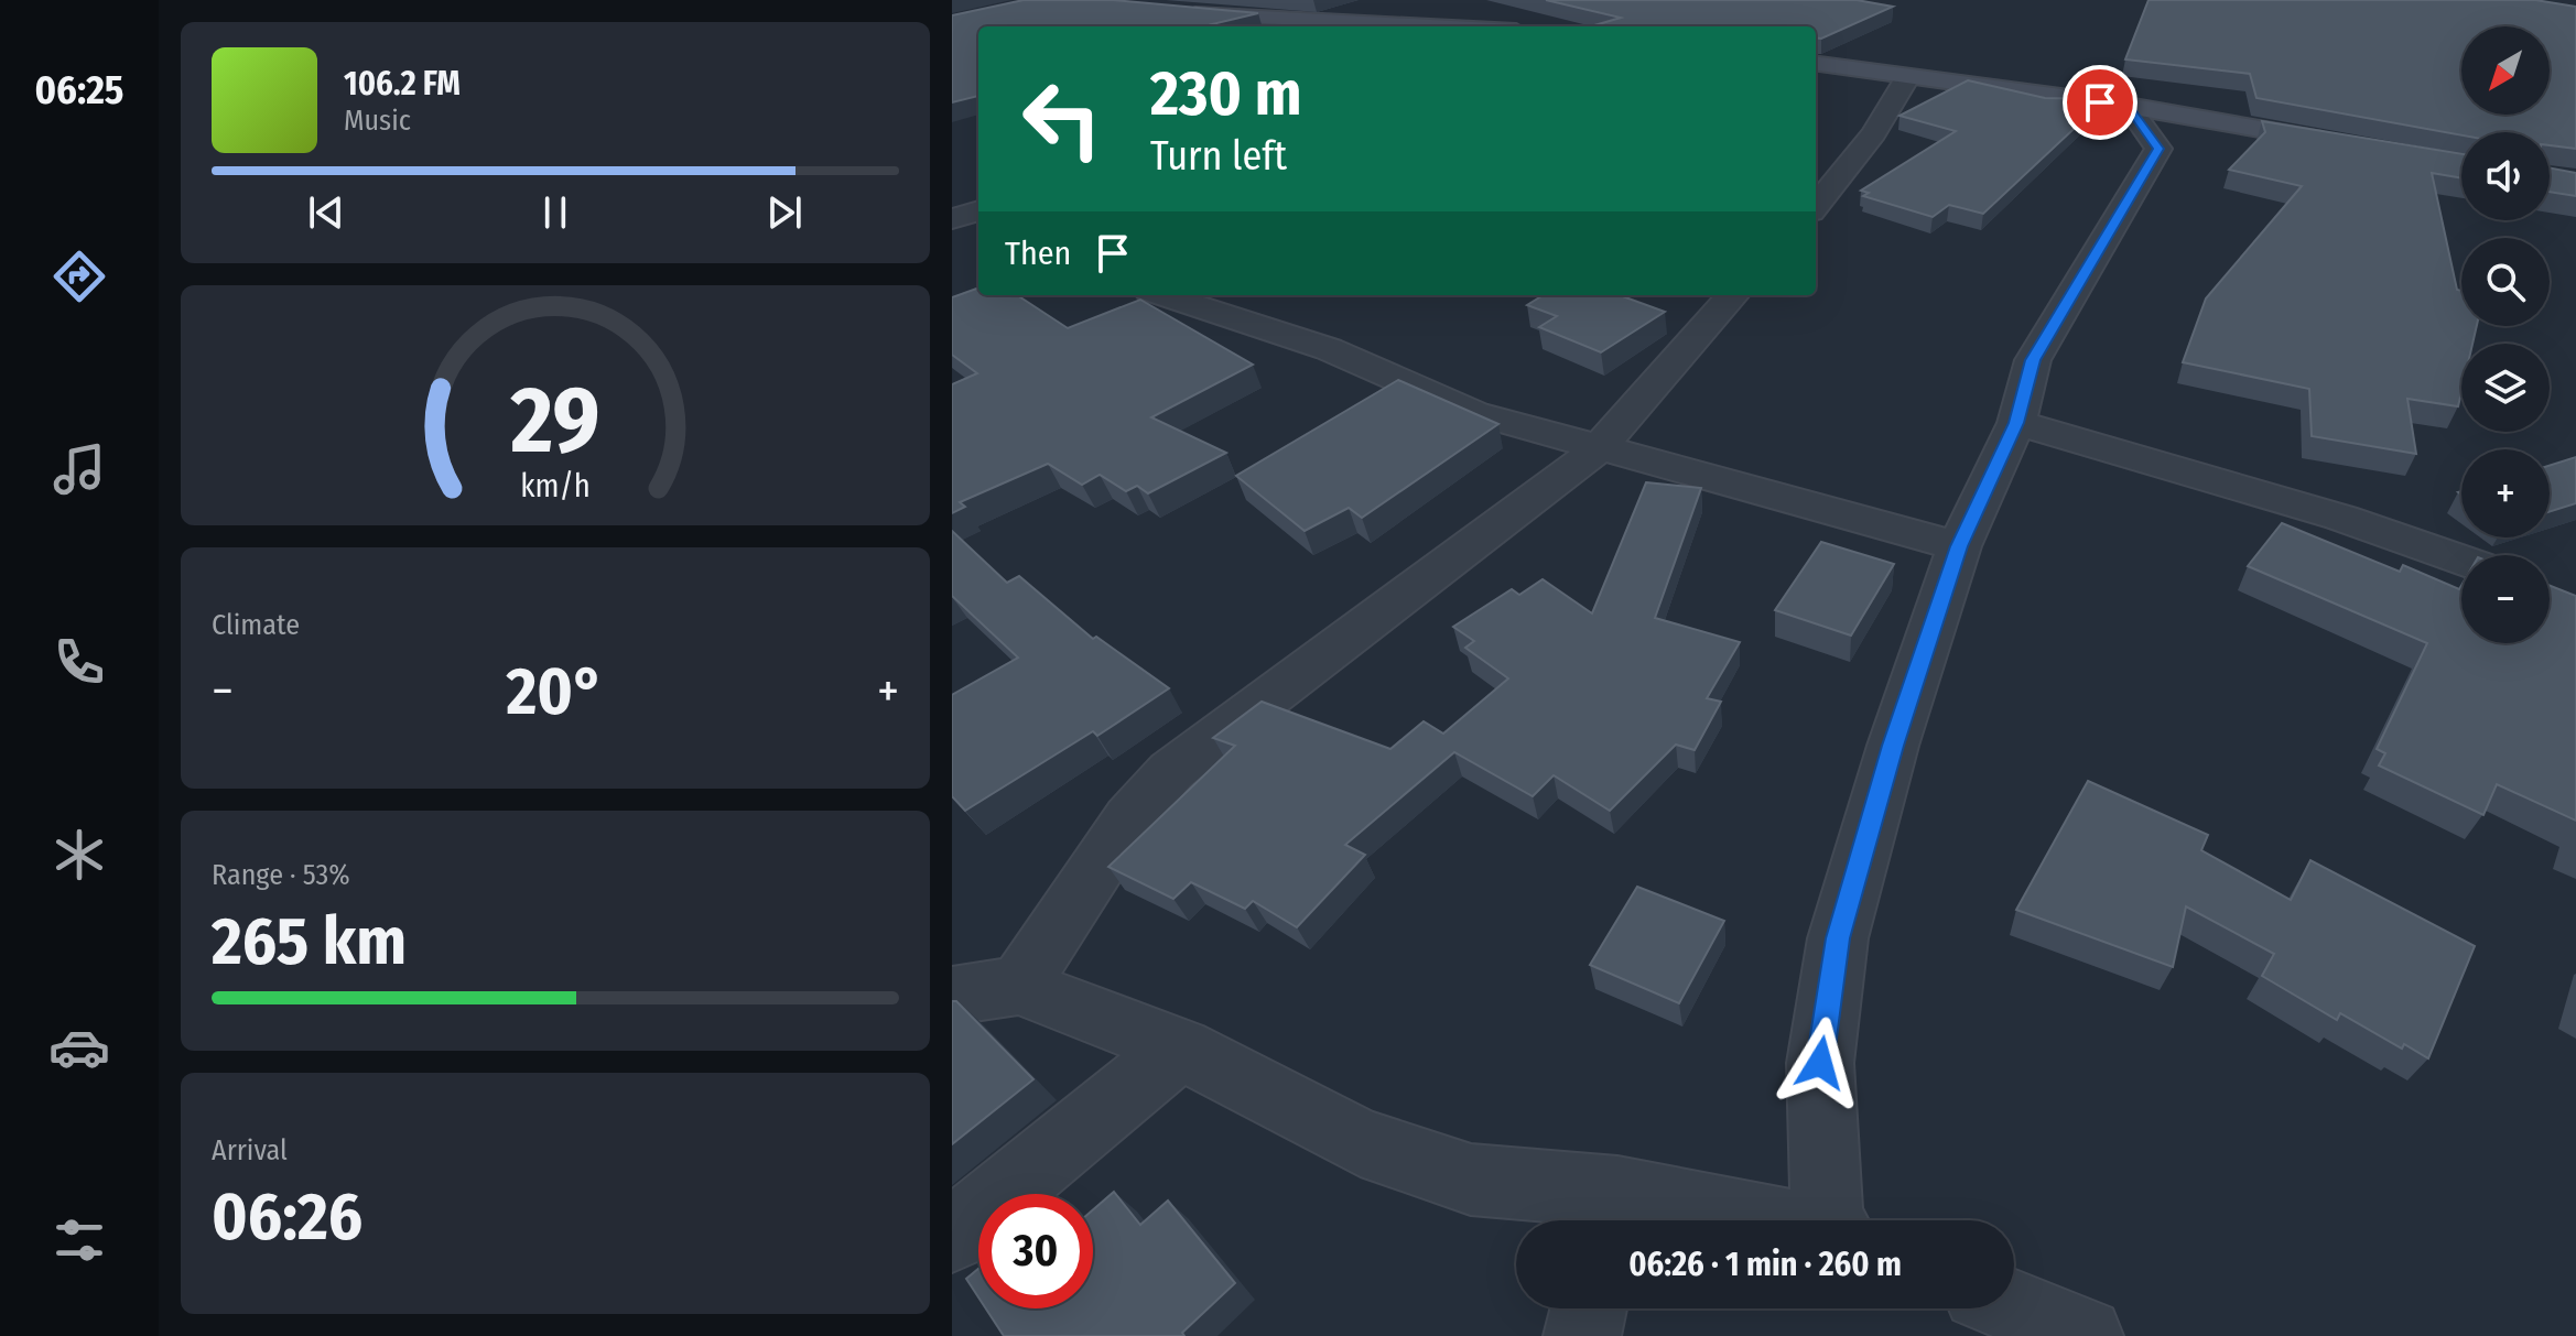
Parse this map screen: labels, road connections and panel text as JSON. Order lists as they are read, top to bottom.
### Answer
{
  "north": "bottom left",
  "page": {
    "tabs": "06:25",
    "map_buttons": ["+", "−"],
    "turn": ["230 m", "Turn left"],
    "song": ["106.2 FM", "Music"],
    "then": "Then",
    "tile": [
      "Climate",
      ["Range · 53%", "265 km"],
      ["Arrival", "06:26"]
    ],
    "heat": ["−", "20°", "+"],
    "limit": "30",
    "trip": "06:26 · 1 min · 260 m",
    "gauge": ["29", "km/h"]
  }
}
